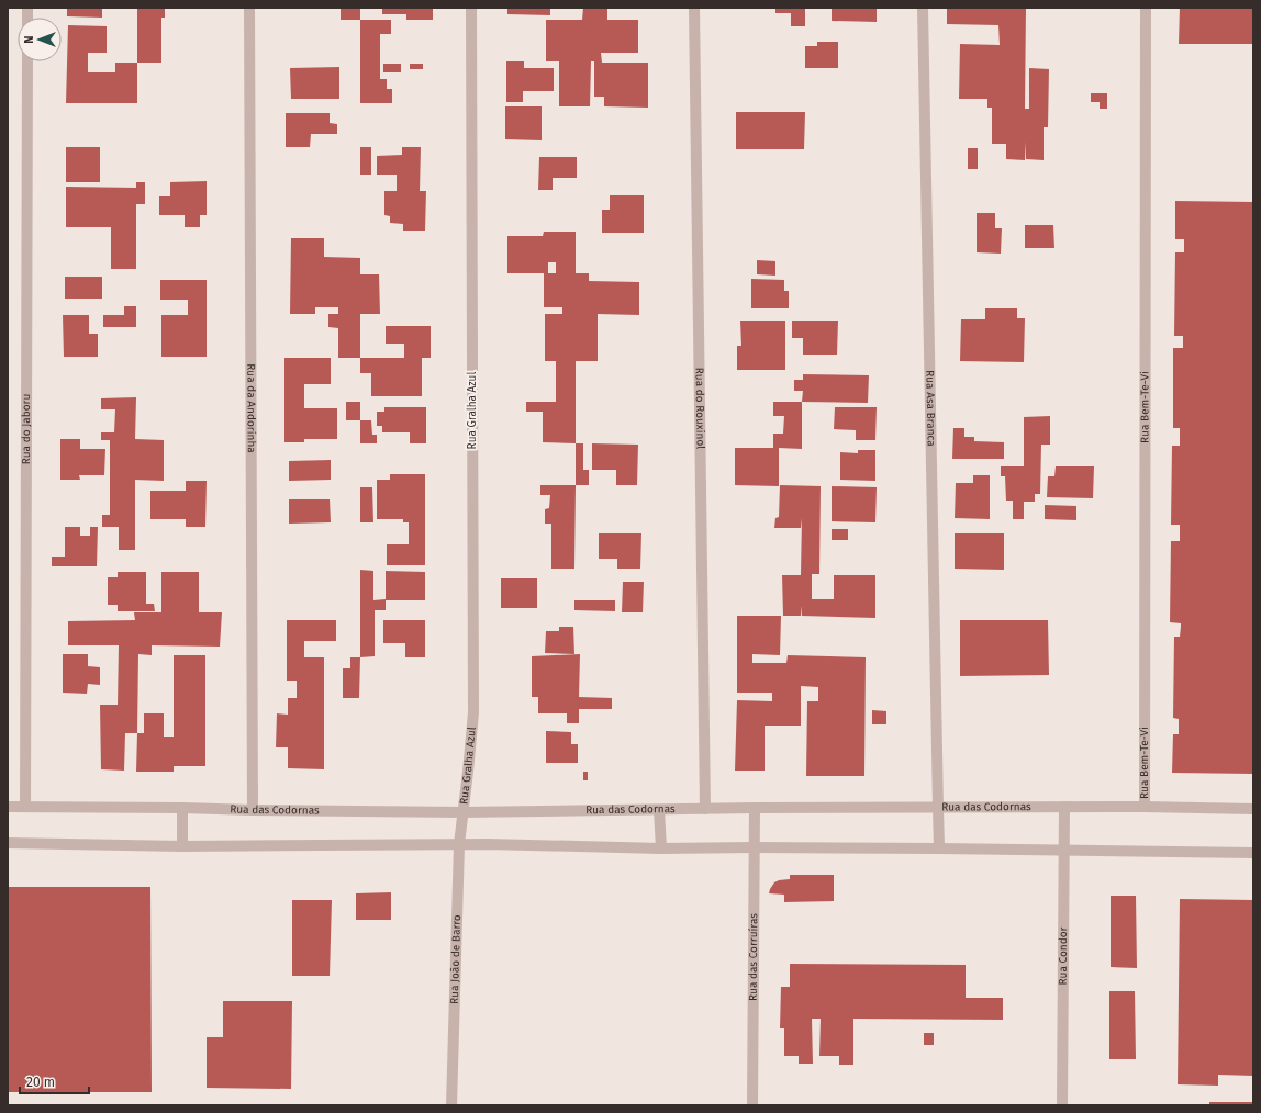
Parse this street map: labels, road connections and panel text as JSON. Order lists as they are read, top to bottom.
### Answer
{
  "streets": {
    "street": [
      "Rua Bem-Te-Vi",
      "Rua da Andorinha",
      "Rua do Rouxinol",
      "Rua Asa Branca",
      "Rua Gralha Azul",
      "Rua do Jaboru",
      "Rua das Codornas",
      "Rua Condor",
      "Rua das Corruíras",
      "Rua João de Barro"
    ]
  },
  "crossings": [
    ["Rua Bem-Te-Vi", "Rua das Codornas"],
    ["Rua da Andorinha", "Rua das Codornas"],
    ["Rua do Rouxinol", "Rua das Codornas"],
    ["Rua Asa Branca", "Rua das Codornas"],
    ["Rua Gralha Azul", "Rua das Codornas"],
    ["Rua Gralha Azul", "Rua João de Barro"],
    ["Rua do Jaboru", "Rua das Codornas"],
    ["Rua das Codornas", "Rua Condor"],
    ["Rua das Codornas", "Rua das Corruíras"],
    ["Rua das Codornas", "Rua João de Barro"]
  ],
  "scale_bar": "20 m",
  "north": "left"
}
